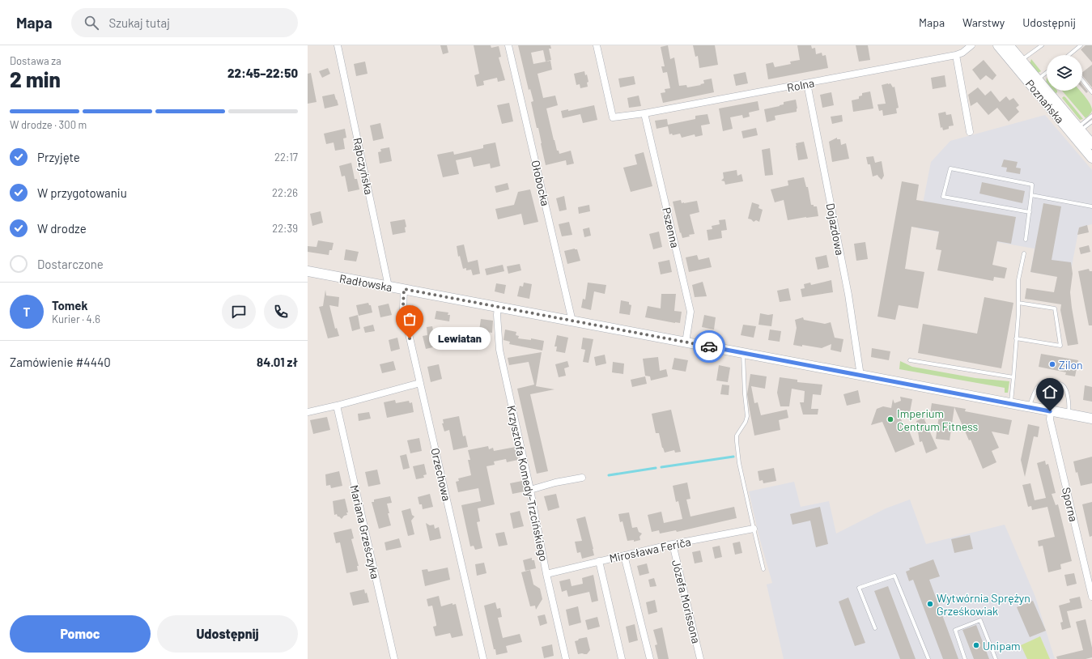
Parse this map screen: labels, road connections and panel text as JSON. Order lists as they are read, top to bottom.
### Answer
{
  "streets": {
    "street": [
      "Rolna",
      "Poznańska",
      "Rąbczyńska",
      "Ołobocka",
      "Pszenna",
      "Dojazdowa",
      "Radłowska",
      "Orzechowa",
      "Krzysztofa Komedy-Trzcińskiego",
      "Sporna",
      "Mariana Grześczyka",
      "Mirosława Feriča",
      "Józefa Morissona"
    ]
  },
  "crossings": [
    ["Rolna", "Pszenna"],
    ["Rolna", "Dojazdowa"],
    ["Rąbczyńska", "Radłowska"],
    ["Ołobocka", "Radłowska"],
    ["Pszenna", "Radłowska"],
    ["Dojazdowa", "Radłowska"],
    ["Radłowska", "Orzechowa"],
    ["Radłowska", "Krzysztofa Komedy-Trzcińskiego"],
    ["Radłowska", "Sporna"],
    ["Krzysztofa Komedy-Trzcińskiego", "Mirosława Feriča"],
    ["Mirosława Feriča", "Józefa Morissona"]
  ],
  "places": [
    "Lewiatan",
    "Zilon",
    "Imperium Centrum Fitness",
    "Wytwórnia Sprężyn Grześkowiak",
    "Unipam"
  ],
  "page": {
    "header": "Mapa",
    "search": "Szukaj tutaj",
    "nav": ["Mapa", "Warstwy", "Udostępnij"],
    "heading": ["2 min", "Dostawa za", "22:45–22:50"],
    "panel": [
      "Tomek",
      "Kurier · 4.6",
      "Zamówienie #4440",
      "84.01 zł"
    ],
    "bar": "W drodze · 300 m",
    "list": [
      ["Przyjęte", "22:17"],
      ["W przygotowaniu", "22:26"],
      ["W drodze", "22:39"],
      "Dostarczone"
    ],
    "round": "T",
    "bubble": "Lewiatan",
    "buttons": ["Pomoc", "Udostępnij"]
  }
}
